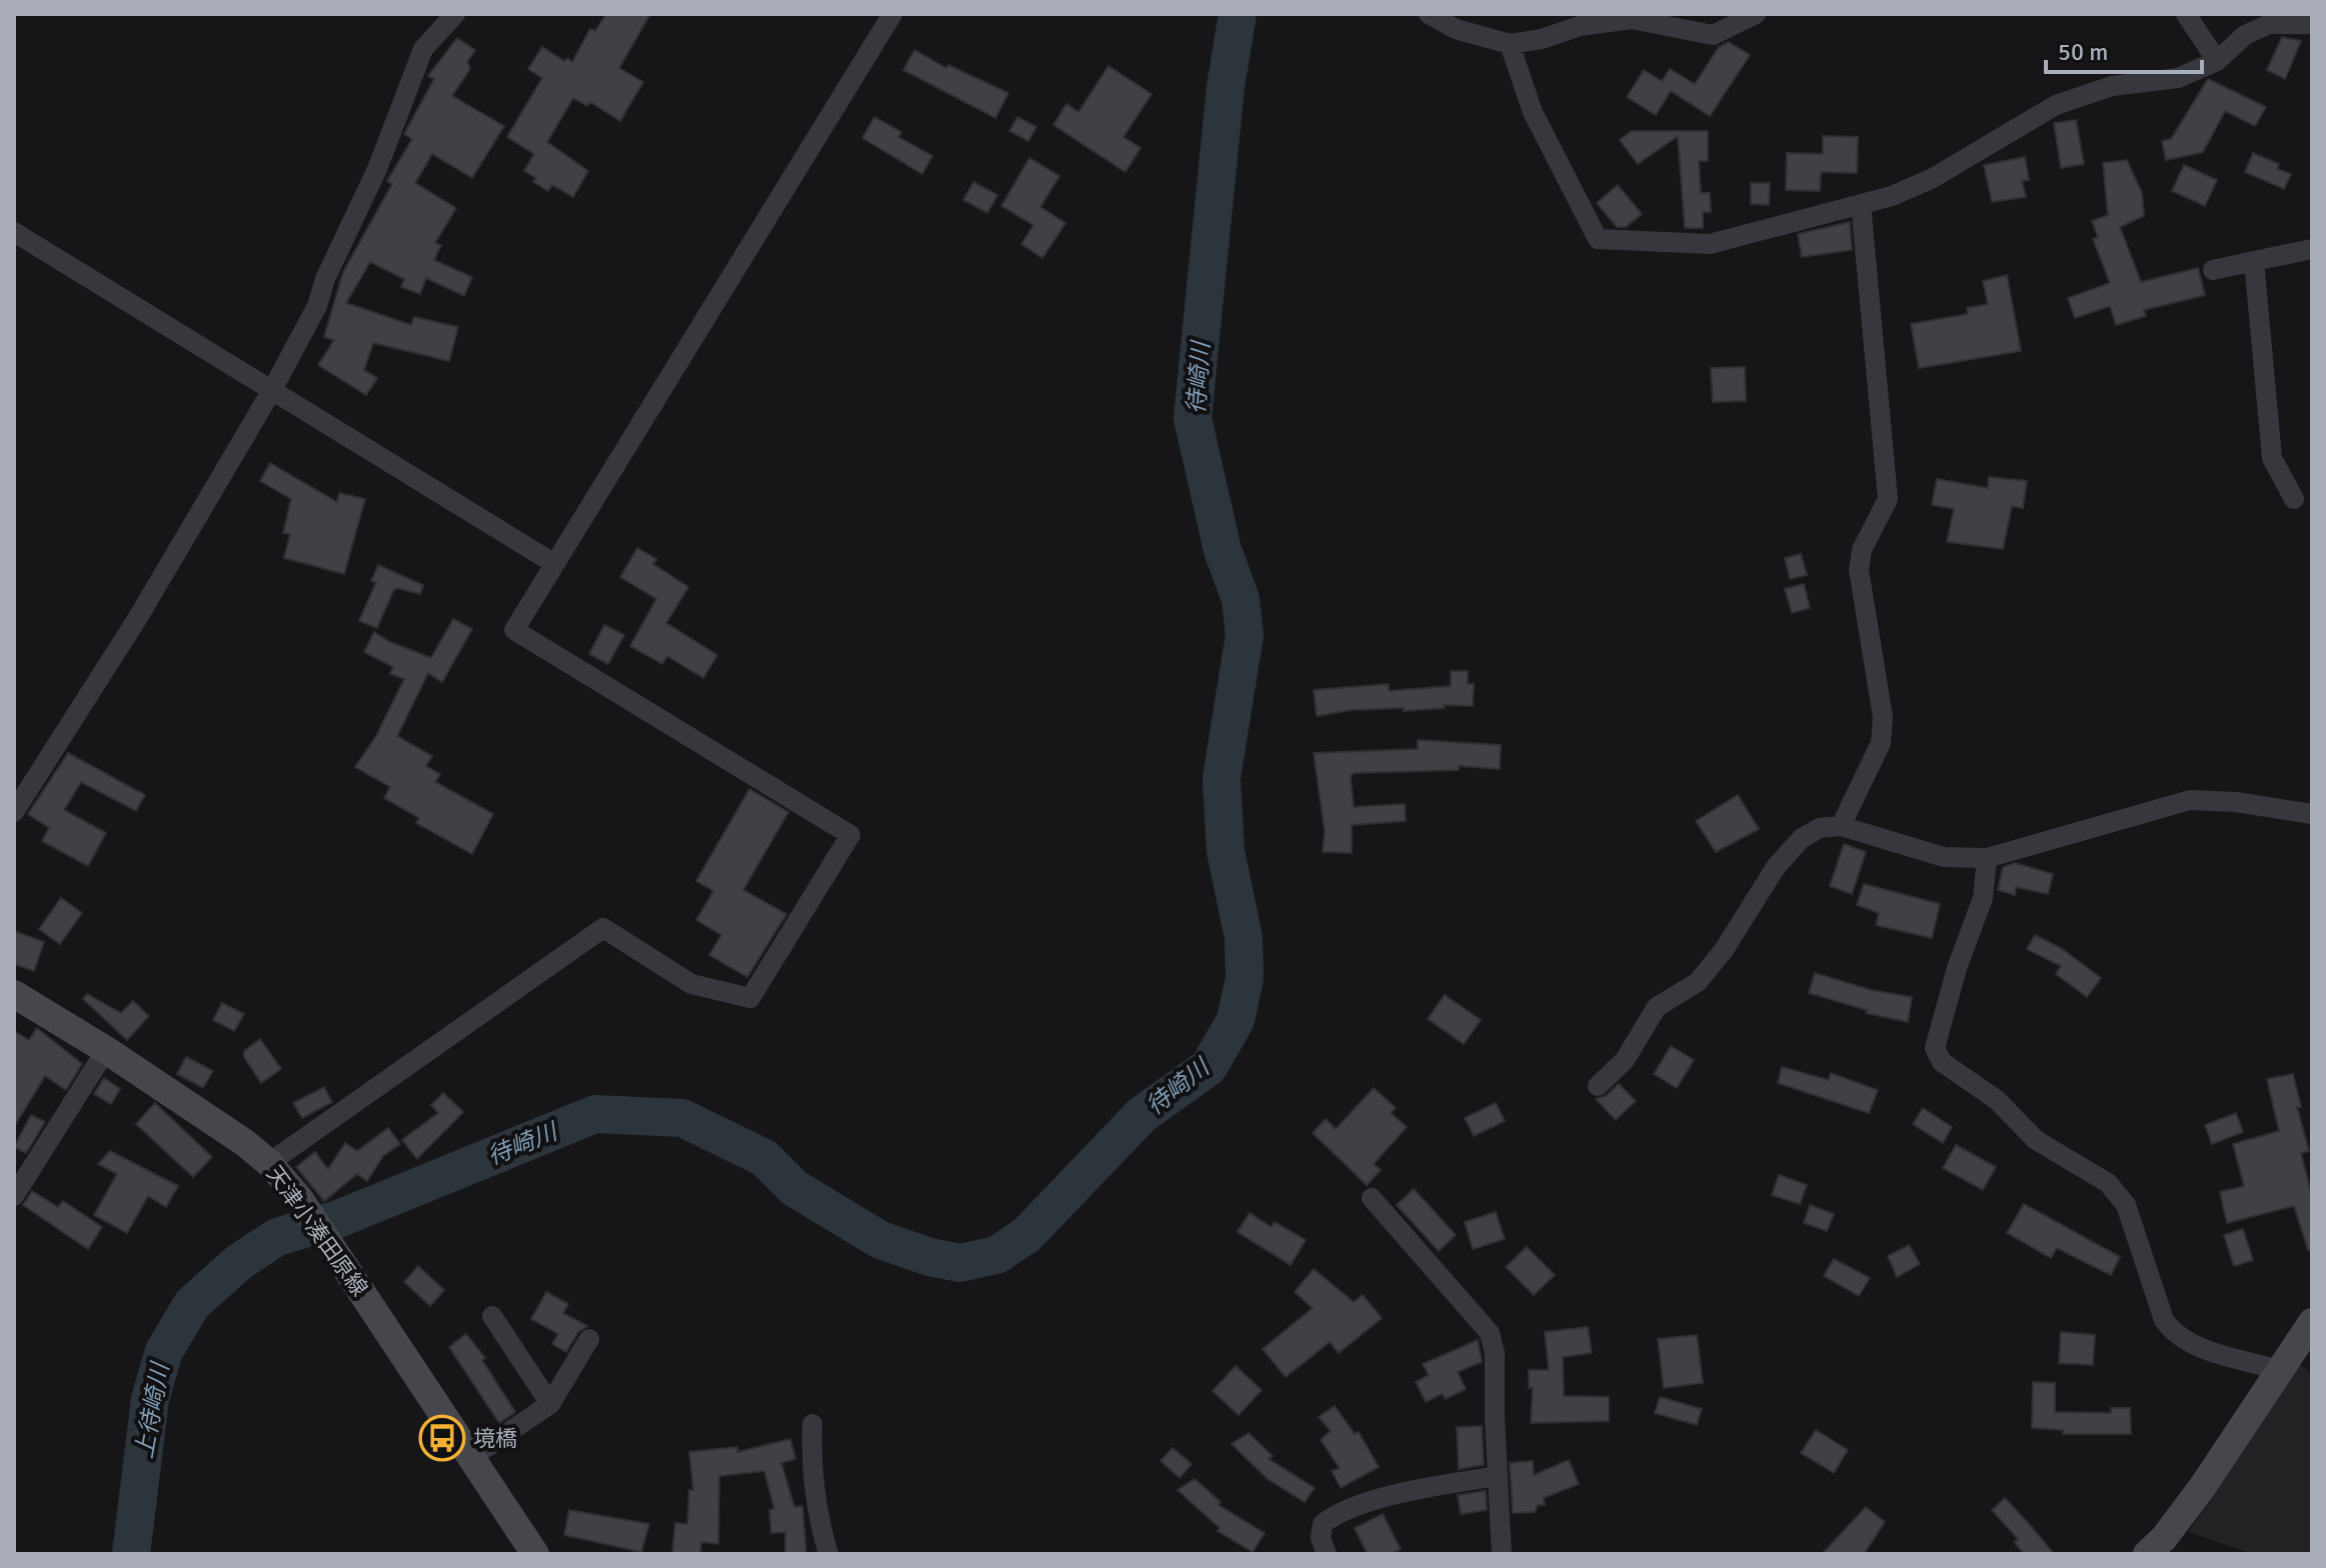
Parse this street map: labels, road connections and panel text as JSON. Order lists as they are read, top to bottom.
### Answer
{
  "streets": {
    "main road": ["天津小湊田原線"]
  },
  "water": ["待崎川", "上待崎川"],
  "places": {
    "bus stop": ["境橋"]
  },
  "scale_bar": "50 m"
}
